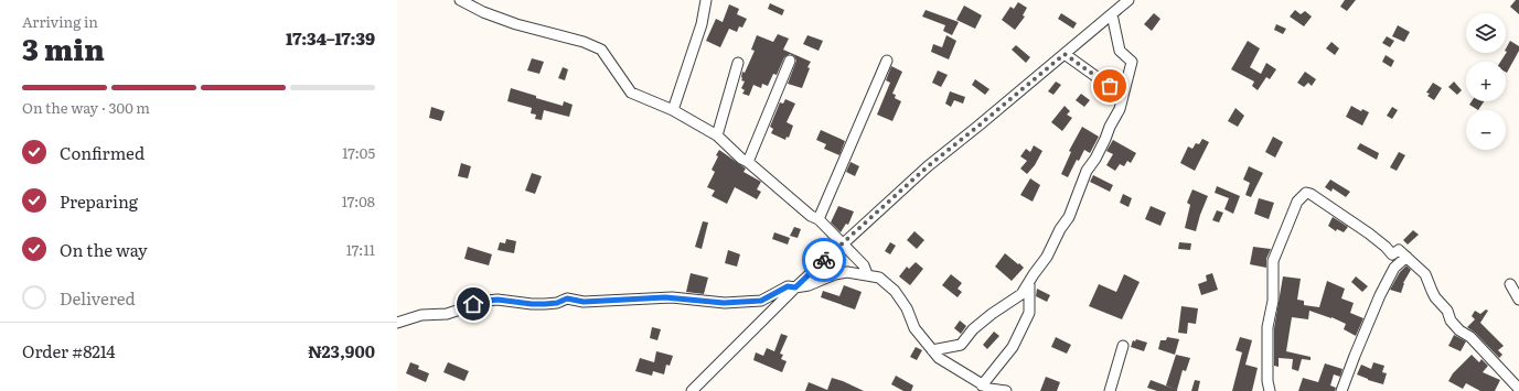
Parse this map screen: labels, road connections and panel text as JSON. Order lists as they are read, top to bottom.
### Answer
{
  "page": {
    "heading": ["3 min", "Arriving in", "17:34–17:39"],
    "panel": ["Order #8214", "₦23,900"],
    "map_buttons": ["+", "−"],
    "bar": "On the way · 300 m",
    "list": [
      ["Confirmed", "17:05"],
      ["Preparing", "17:08"],
      ["On the way", "17:11"],
      "Delivered"
    ]
  }
}
